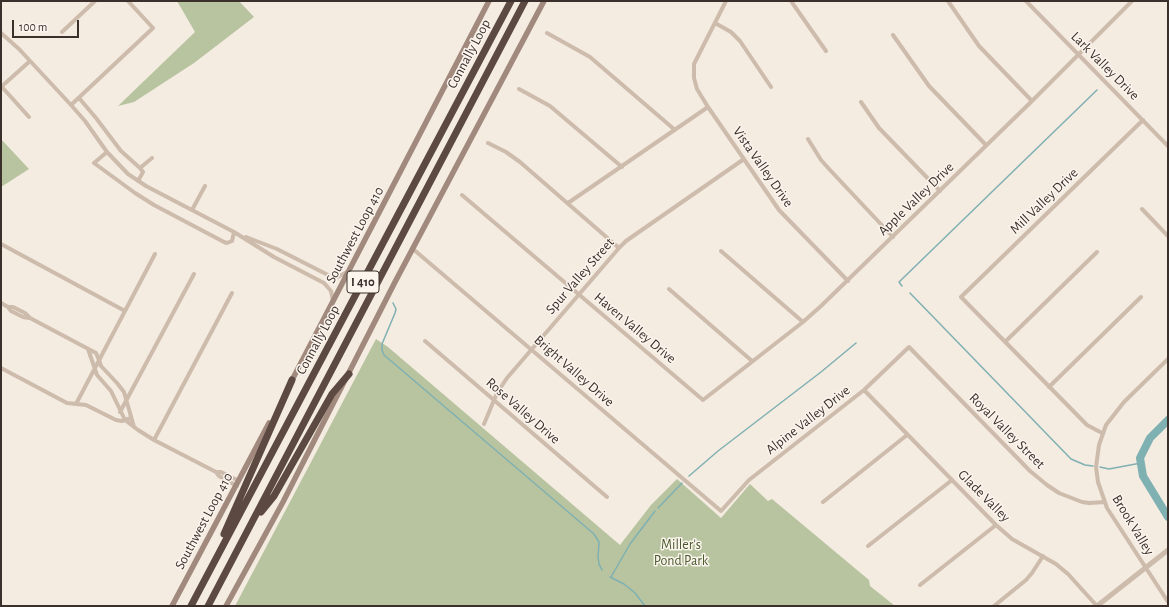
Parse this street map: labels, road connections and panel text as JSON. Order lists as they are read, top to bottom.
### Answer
{
  "streets": {
    "highway": ["Connally Loop", "I 410"],
    "main road": ["Southwest Loop 410"],
    "street": [
      "Lark Valley Drive",
      "Vista Valley Drive",
      "Apple Valley Drive",
      "Mill Valley Drive",
      "Spur Valley Street",
      "Haven Valley Drive",
      "Bright Valley Drive",
      "Rose Valley Drive",
      "Alpine Valley Drive",
      "Royal Valley Street",
      "Glade Valley",
      "Brook Valley"
    ]
  },
  "crossings": [
    ["Lark Valley Drive", "Apple Valley Drive"],
    ["Lark Valley Drive", "Mill Valley Drive"],
    ["Vista Valley Drive", "Apple Valley Drive"],
    ["Vista Valley Drive", "Spur Valley Street"],
    ["Apple Valley Drive", "Haven Valley Drive"],
    ["Spur Valley Street", "Haven Valley Drive"],
    ["Spur Valley Street", "Bright Valley Drive"],
    ["Spur Valley Street", "Rose Valley Drive"],
    ["Bright Valley Drive", "Alpine Valley Drive"],
    ["Alpine Valley Drive", "Royal Valley Street"],
    ["Alpine Valley Drive", "Glade Valley"],
    ["Royal Valley Street", "Brook Valley"]
  ],
  "parks": ["Miller's Pond Park"],
  "scale_bar": "100 m"
}
